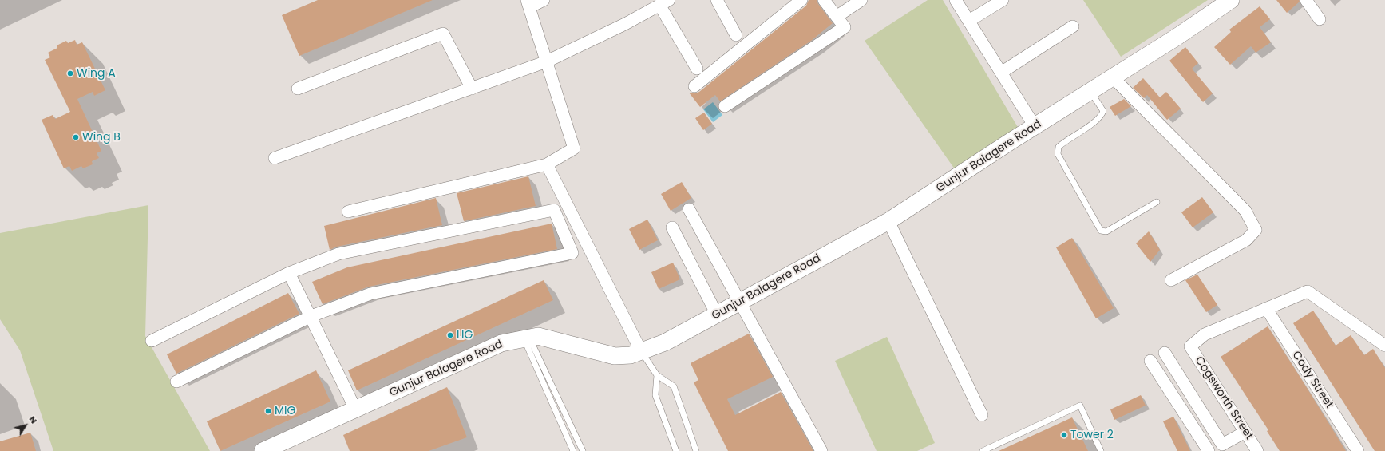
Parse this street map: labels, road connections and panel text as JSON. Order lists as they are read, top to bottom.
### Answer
{
  "streets": {
    "street": ["Gunjur Balagere Road", "Cody Street", "Cogsworth Street"]
  },
  "crossings": [
    ["Cody Street", "Cogsworth Street"]
  ],
  "places": [
    "Wing A",
    "Wing B",
    "LIG",
    "MIG",
    "Tower 2"
  ],
  "north": "top right"
}
